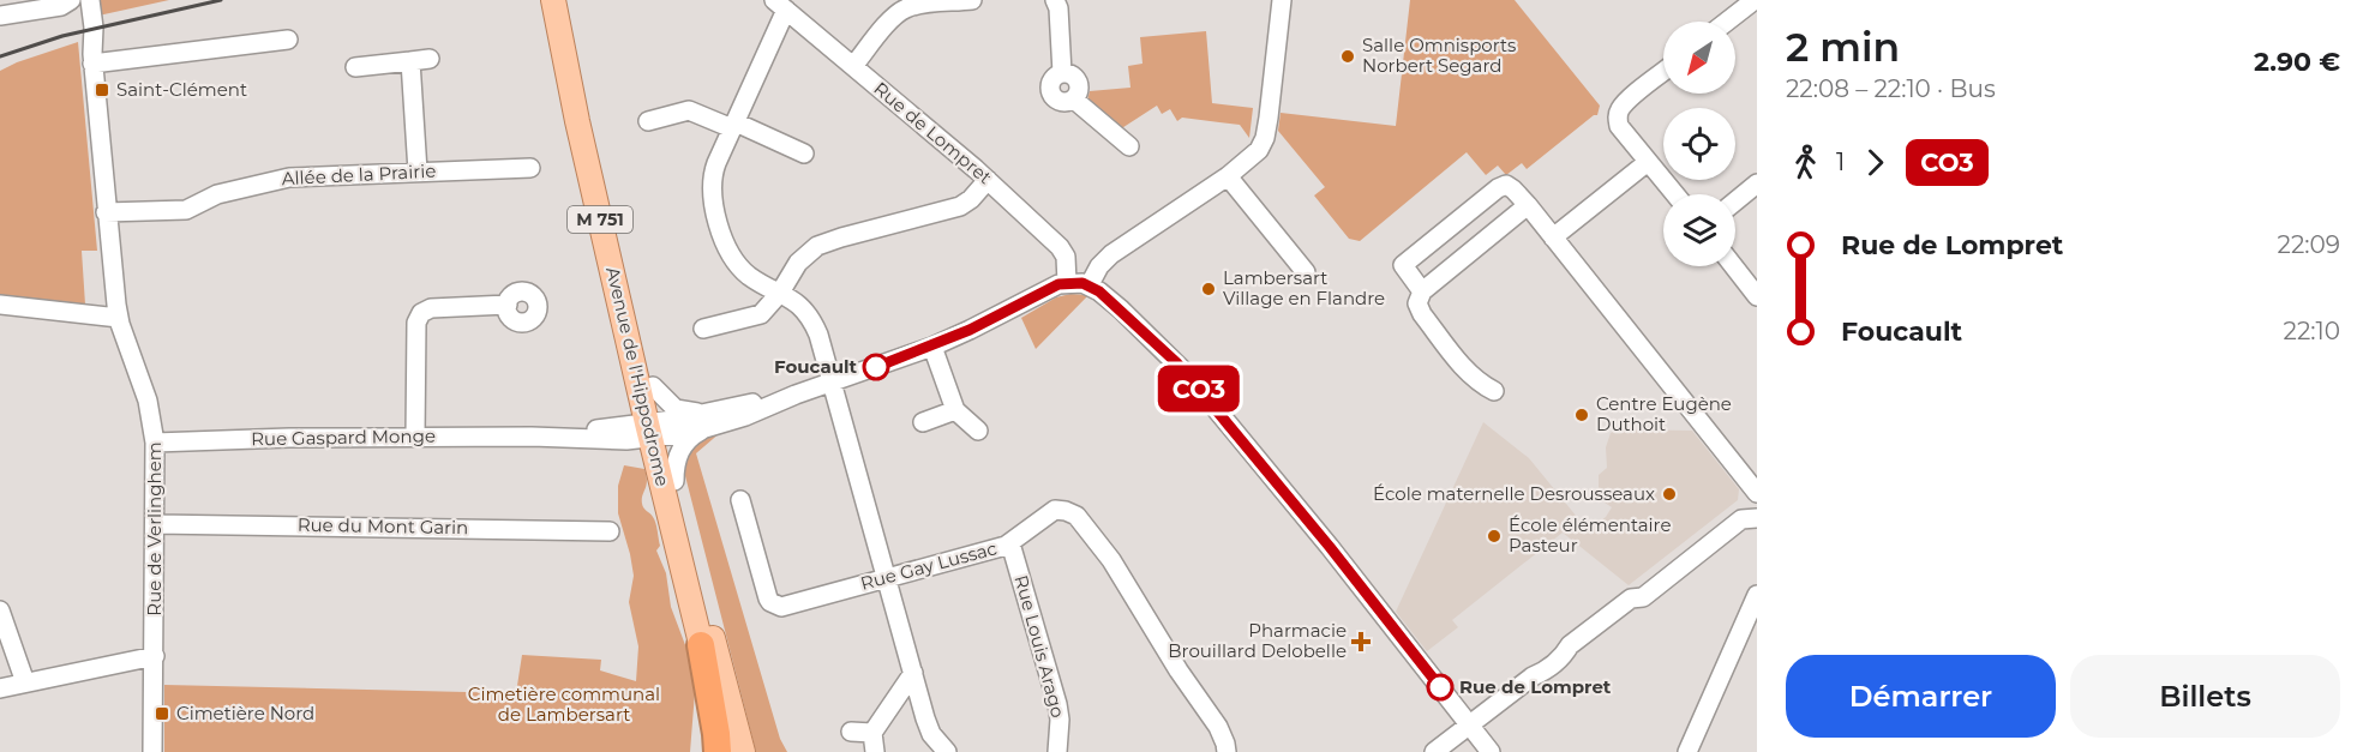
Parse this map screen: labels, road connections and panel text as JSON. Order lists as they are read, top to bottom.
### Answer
{
  "streets": {
    "main road": ["M 751", "Avenue de l'Hippodrome"],
    "street": [
      "Rue de Lompret",
      "Allée de la Prairie",
      "Rue Gaspard Monge",
      "Rue du Mont Garin",
      "Rue de Verlinghem",
      "Rue Gay Lussac",
      "Rue Louis Arago"
    ]
  },
  "crossings": [
    ["Rue de Lompret", "Rue Gaspard Monge"],
    ["Allée de la Prairie", "Rue de Verlinghem"],
    ["Avenue de l'Hippodrome", "Rue Gaspard Monge"],
    ["Rue Gaspard Monge", "Rue de Verlinghem"],
    ["Rue du Mont Garin", "Rue de Verlinghem"],
    ["Rue Gay Lussac", "Rue Louis Arago"]
  ],
  "parks": ["Cimetière communal de Lambersart"],
  "places": {
    "other": [
      "Salle Omnisports Norbert Segard",
      "Lambersart Village en Flandre",
      "Foucault",
      "Centre Eugène Duthoit",
      "École maternelle Desrousseaux",
      "École élémentaire Pasteur",
      "Rue de Lompret"
    ],
    "transit": ["Saint-Clément", "Cimetière Nord"],
    "health": ["Pharmacie Brouillard Delobelle"]
  },
  "lines": ["bus line CO3"],
  "north": "bottom left",
  "page": {
    "on_map": "CO3",
    "heading": ["2 min", "22:08 – 22:10 · Bus", "2.90 €"],
    "legs": ["1", "CO3"],
    "list": [
      {
        "name": "Rue de Lompret",
        "value": "22:09"
      },
      {
        "name": "Foucault",
        "value": "22:10"
      }
    ],
    "buttons": ["Démarrer", "Billets"]
  }
}
